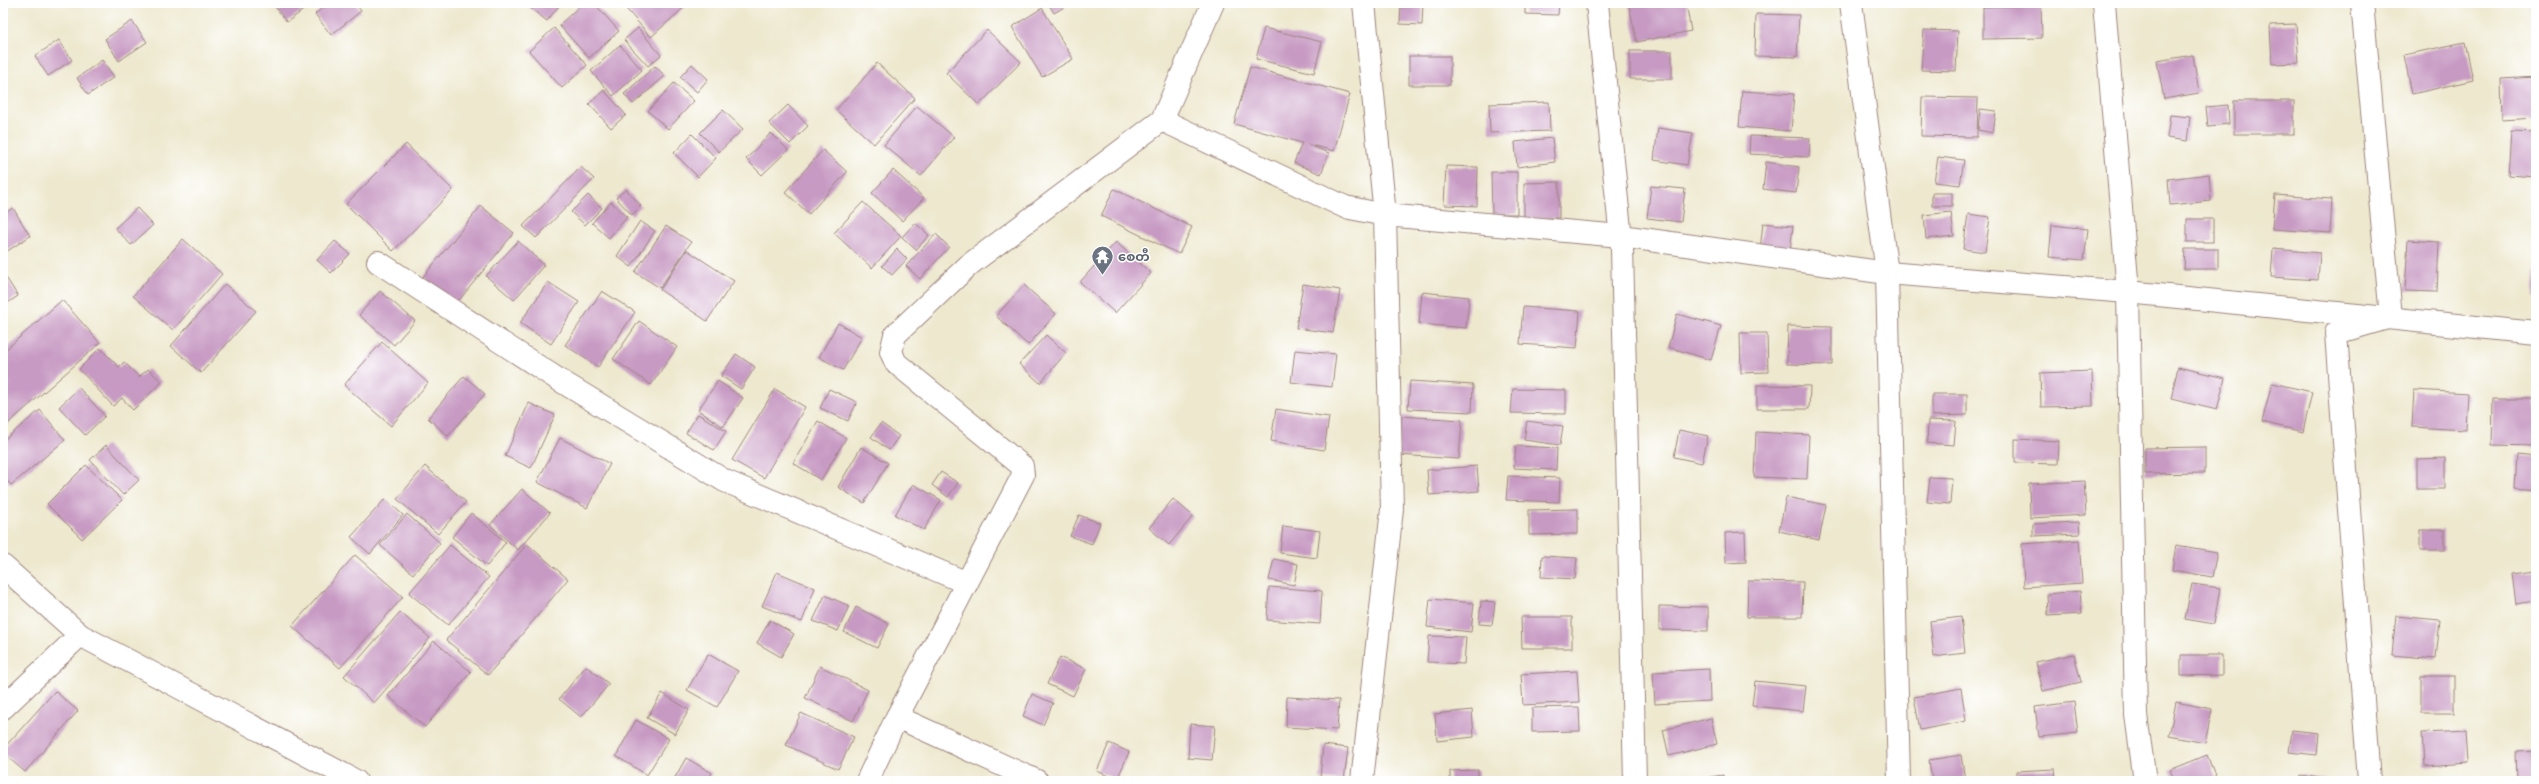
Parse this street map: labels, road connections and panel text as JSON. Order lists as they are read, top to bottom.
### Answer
{
  "places": {
    "temple": ["စေတီ"]
  }
}
